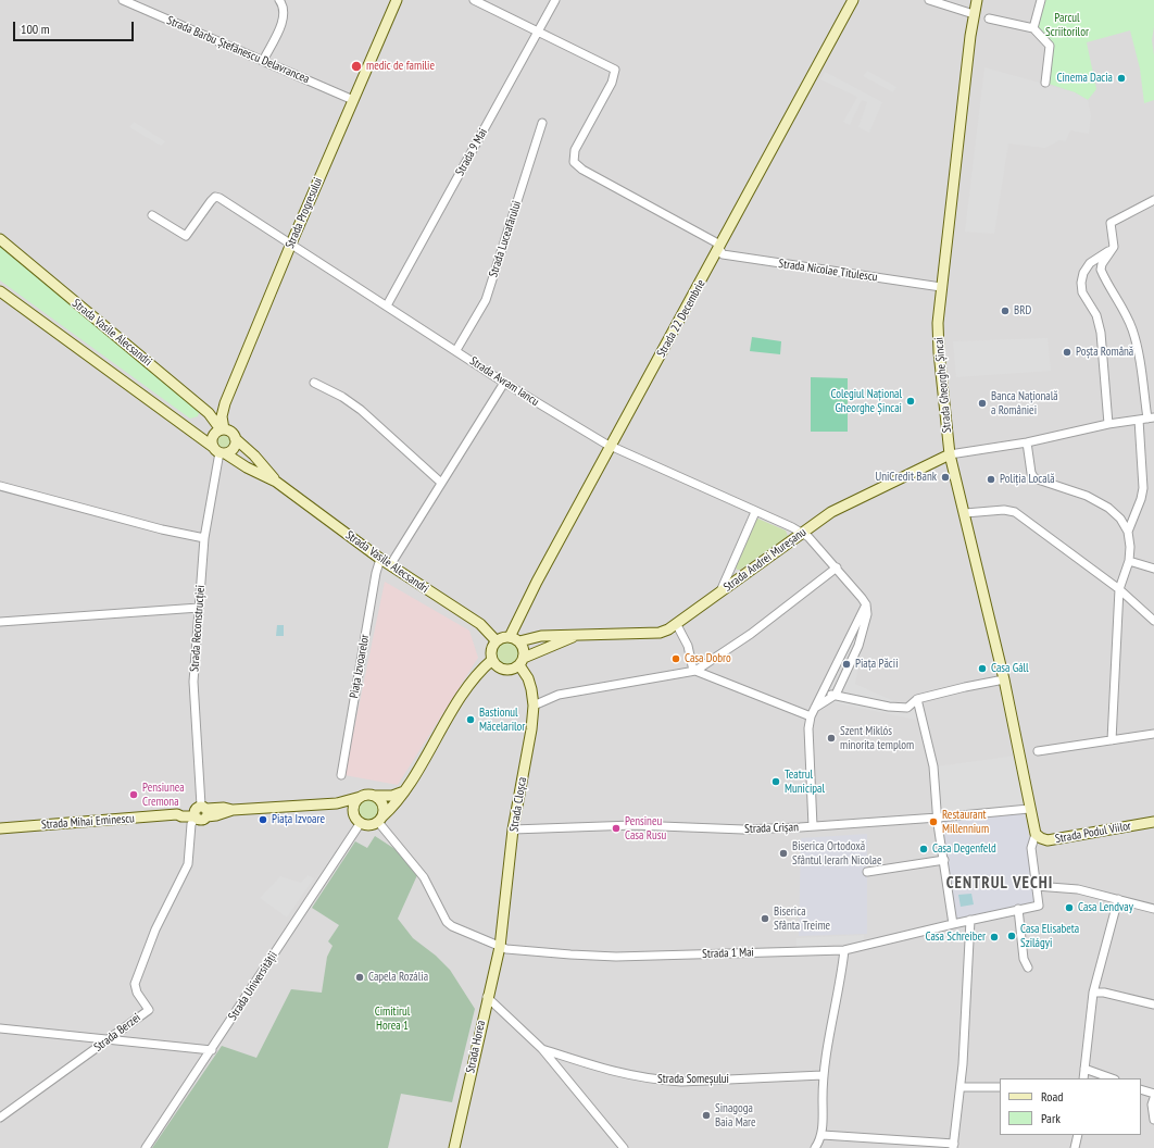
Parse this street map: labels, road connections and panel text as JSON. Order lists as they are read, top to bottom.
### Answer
{
  "streets": {
    "street": [
      "Strada Barbu Ștefănescu Delavrancea",
      "Strada 9 Mai",
      "Strada Progresului",
      "Strada Luceafărului",
      "Strada Nicolae Titulescu",
      "Strada 22 Decembrie",
      "Strada Vasile Alecsandri",
      "Strada Avram Iancu",
      "Strada Gheorghe Șincai",
      "Strada Andrei Mureșanu",
      "Strada Reconstrucției",
      "Piața Izvoarelor",
      "Strada Cloșca",
      "Strada Mihai Eminescu",
      "Strada Crișan",
      "Strada Podul Viilor",
      "Strada 1 Mai",
      "Strada Universității",
      "Strada Berzei",
      "Strada Horea",
      "Strada Someșului"
    ]
  },
  "crossings": [
    ["Strada Barbu Ștefănescu Delavrancea", "Strada Progresului"],
    ["Strada 9 Mai", "Strada Nicolae Titulescu"],
    ["Strada 9 Mai", "Strada Avram Iancu"],
    ["Strada Progresului", "Strada Vasile Alecsandri"],
    ["Strada Progresului", "Strada Avram Iancu"],
    ["Strada Progresului", "Strada Reconstrucției"],
    ["Strada Luceafărului", "Strada Avram Iancu"],
    ["Strada Nicolae Titulescu", "Strada 22 Decembrie"],
    ["Strada Nicolae Titulescu", "Strada Gheorghe Șincai"],
    ["Strada 22 Decembrie", "Strada Vasile Alecsandri"],
    ["Strada 22 Decembrie", "Strada Avram Iancu"],
    ["Strada 22 Decembrie", "Strada Andrei Mureșanu"],
    ["Strada 22 Decembrie", "Strada Cloșca"],
    ["Strada Vasile Alecsandri", "Strada Andrei Mureșanu"],
    ["Strada Vasile Alecsandri", "Strada Reconstrucției"],
    ["Strada Vasile Alecsandri", "Piața Izvoarelor"],
    ["Strada Vasile Alecsandri", "Strada Cloșca"],
    ["Strada Avram Iancu", "Strada Andrei Mureșanu"],
    ["Strada Gheorghe Șincai", "Strada Andrei Mureșanu"],
    ["Strada Gheorghe Șincai", "Strada Crișan"],
    ["Strada Gheorghe Șincai", "Strada Podul Viilor"],
    ["Strada Andrei Mureșanu", "Strada Cloșca"],
    ["Strada Reconstrucției", "Strada Mihai Eminescu"],
    ["Strada Reconstrucției", "Strada Berzei"],
    ["Strada Cloșca", "Strada Crișan"],
    ["Strada Cloșca", "Strada 1 Mai"],
    ["Strada Cloșca", "Strada Horea"],
    ["Strada Mihai Eminescu", "Strada 1 Mai"],
    ["Strada Mihai Eminescu", "Strada Universității"],
    ["Strada Mihai Eminescu", "Strada Berzei"],
    ["Strada 1 Mai", "Strada Universității"],
    ["Strada 1 Mai", "Strada Horea"]
  ],
  "districts": ["CENTRUL VECHI"],
  "parks": ["Parcul Scriitorilor", "Cimitirul Horea 1"],
  "places": [
    "medic de familie",
    "Cinema Dacia",
    "BRD",
    "Poșta Română",
    "Colegiul Național Gheorghe Șincai",
    "Banca Națională a României",
    "UniCredit Bank",
    "Poliția Locală",
    "Casa Dobro",
    "Piața Păcii",
    "Casa Gáll",
    "Bastionul Măcelarilor",
    "Szent Miklós minorita templom",
    "Teatrul Municipal",
    "Pensiunea Cremona",
    "Piața Izvoare",
    "Restaurant Millennium",
    "Pensineu Casa Rusu",
    "Casa Degenfeld",
    "Biserica Ortodoxă Sfântul Ierarh Nicolae",
    "Casa Lendvay",
    "Biserica Sfânta Treime",
    "Casa Elisabeta Szilágyi",
    "Casa Schreiber",
    "Capela Rozália",
    "Sinagoga Baia Mare"
  ],
  "legend": ["Road", "Park"],
  "scale_bar": "100 m"
}
